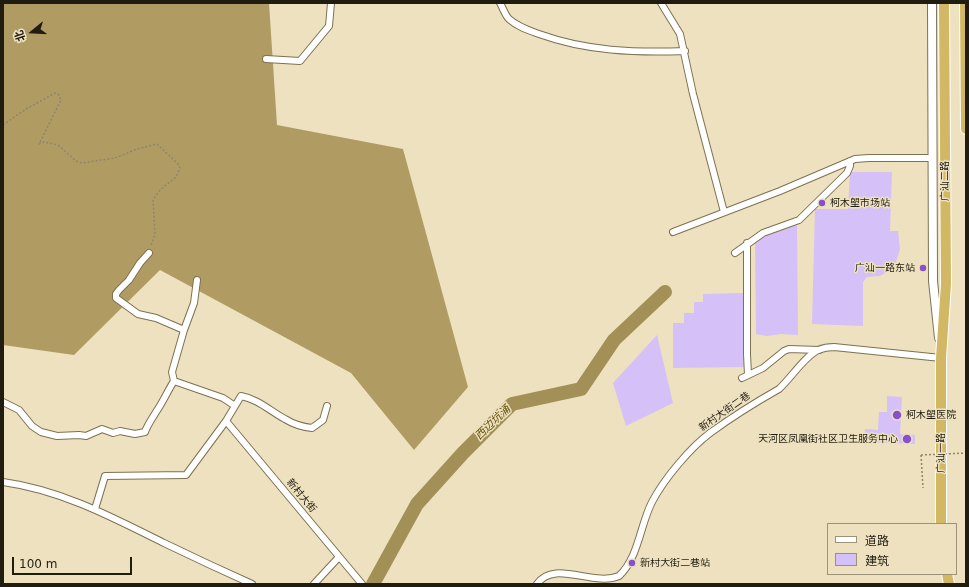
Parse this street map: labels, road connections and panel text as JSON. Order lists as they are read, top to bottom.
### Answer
{
  "streets": {
    "highway": ["广汕二路", "广汕一路"],
    "street": ["新村大街二巷", "新村大街"]
  },
  "crossings": [
    ["广汕二路", "广汕一路"]
  ],
  "water": ["西边坑涌"],
  "places": [
    "柯木塱市场站",
    "广汕一路东站",
    "柯木塱医院",
    "天河区凤凰街社区卫生服务中心",
    "新村大街二巷站"
  ],
  "legend": ["道路", "建筑"],
  "scale_bar": "100 m",
  "north": "left"
}
